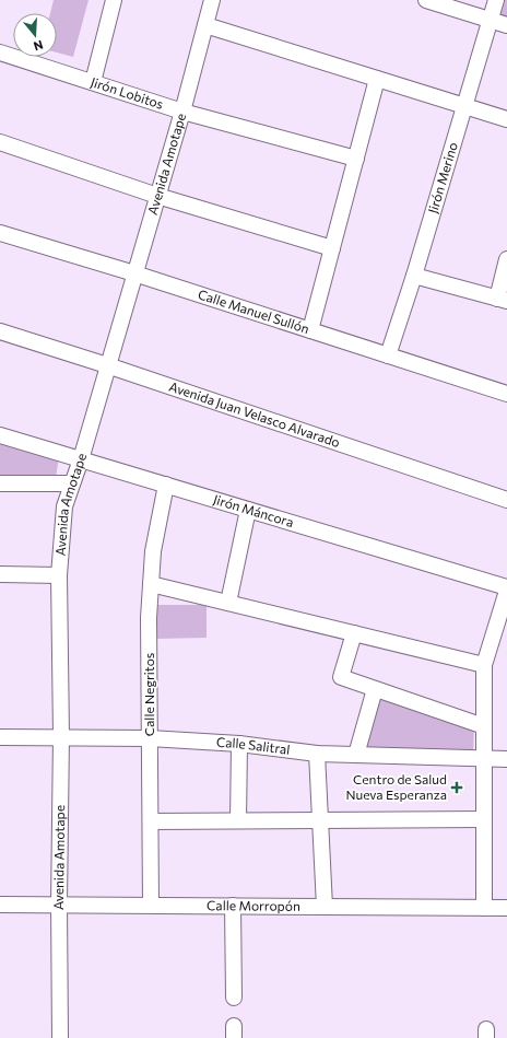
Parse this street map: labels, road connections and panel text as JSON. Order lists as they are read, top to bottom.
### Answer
{
  "streets": {
    "street": [
      "Jirón Lobitos",
      "Avenida Amotape",
      "Jirón Merino",
      "Calle Manuel Sullón",
      "Avenida Juan Velasco Alvarado",
      "Jirón Máncora",
      "Calle Negritos",
      "Calle Salitral",
      "Calle Morropón"
    ]
  },
  "crossings": [
    ["Jirón Lobitos", "Avenida Amotape"],
    ["Avenida Amotape", "Calle Manuel Sullón"],
    ["Avenida Amotape", "Avenida Juan Velasco Alvarado"],
    ["Avenida Amotape", "Jirón Máncora"],
    ["Avenida Amotape", "Calle Salitral"],
    ["Avenida Amotape", "Calle Morropón"],
    ["Jirón Merino", "Calle Manuel Sullón"],
    ["Jirón Máncora", "Calle Negritos"],
    ["Calle Negritos", "Calle Salitral"],
    ["Calle Negritos", "Calle Morropón"]
  ],
  "places": {
    "health": ["Centro de Salud Nueva Esperanza"]
  },
  "north": "bottom"
}
